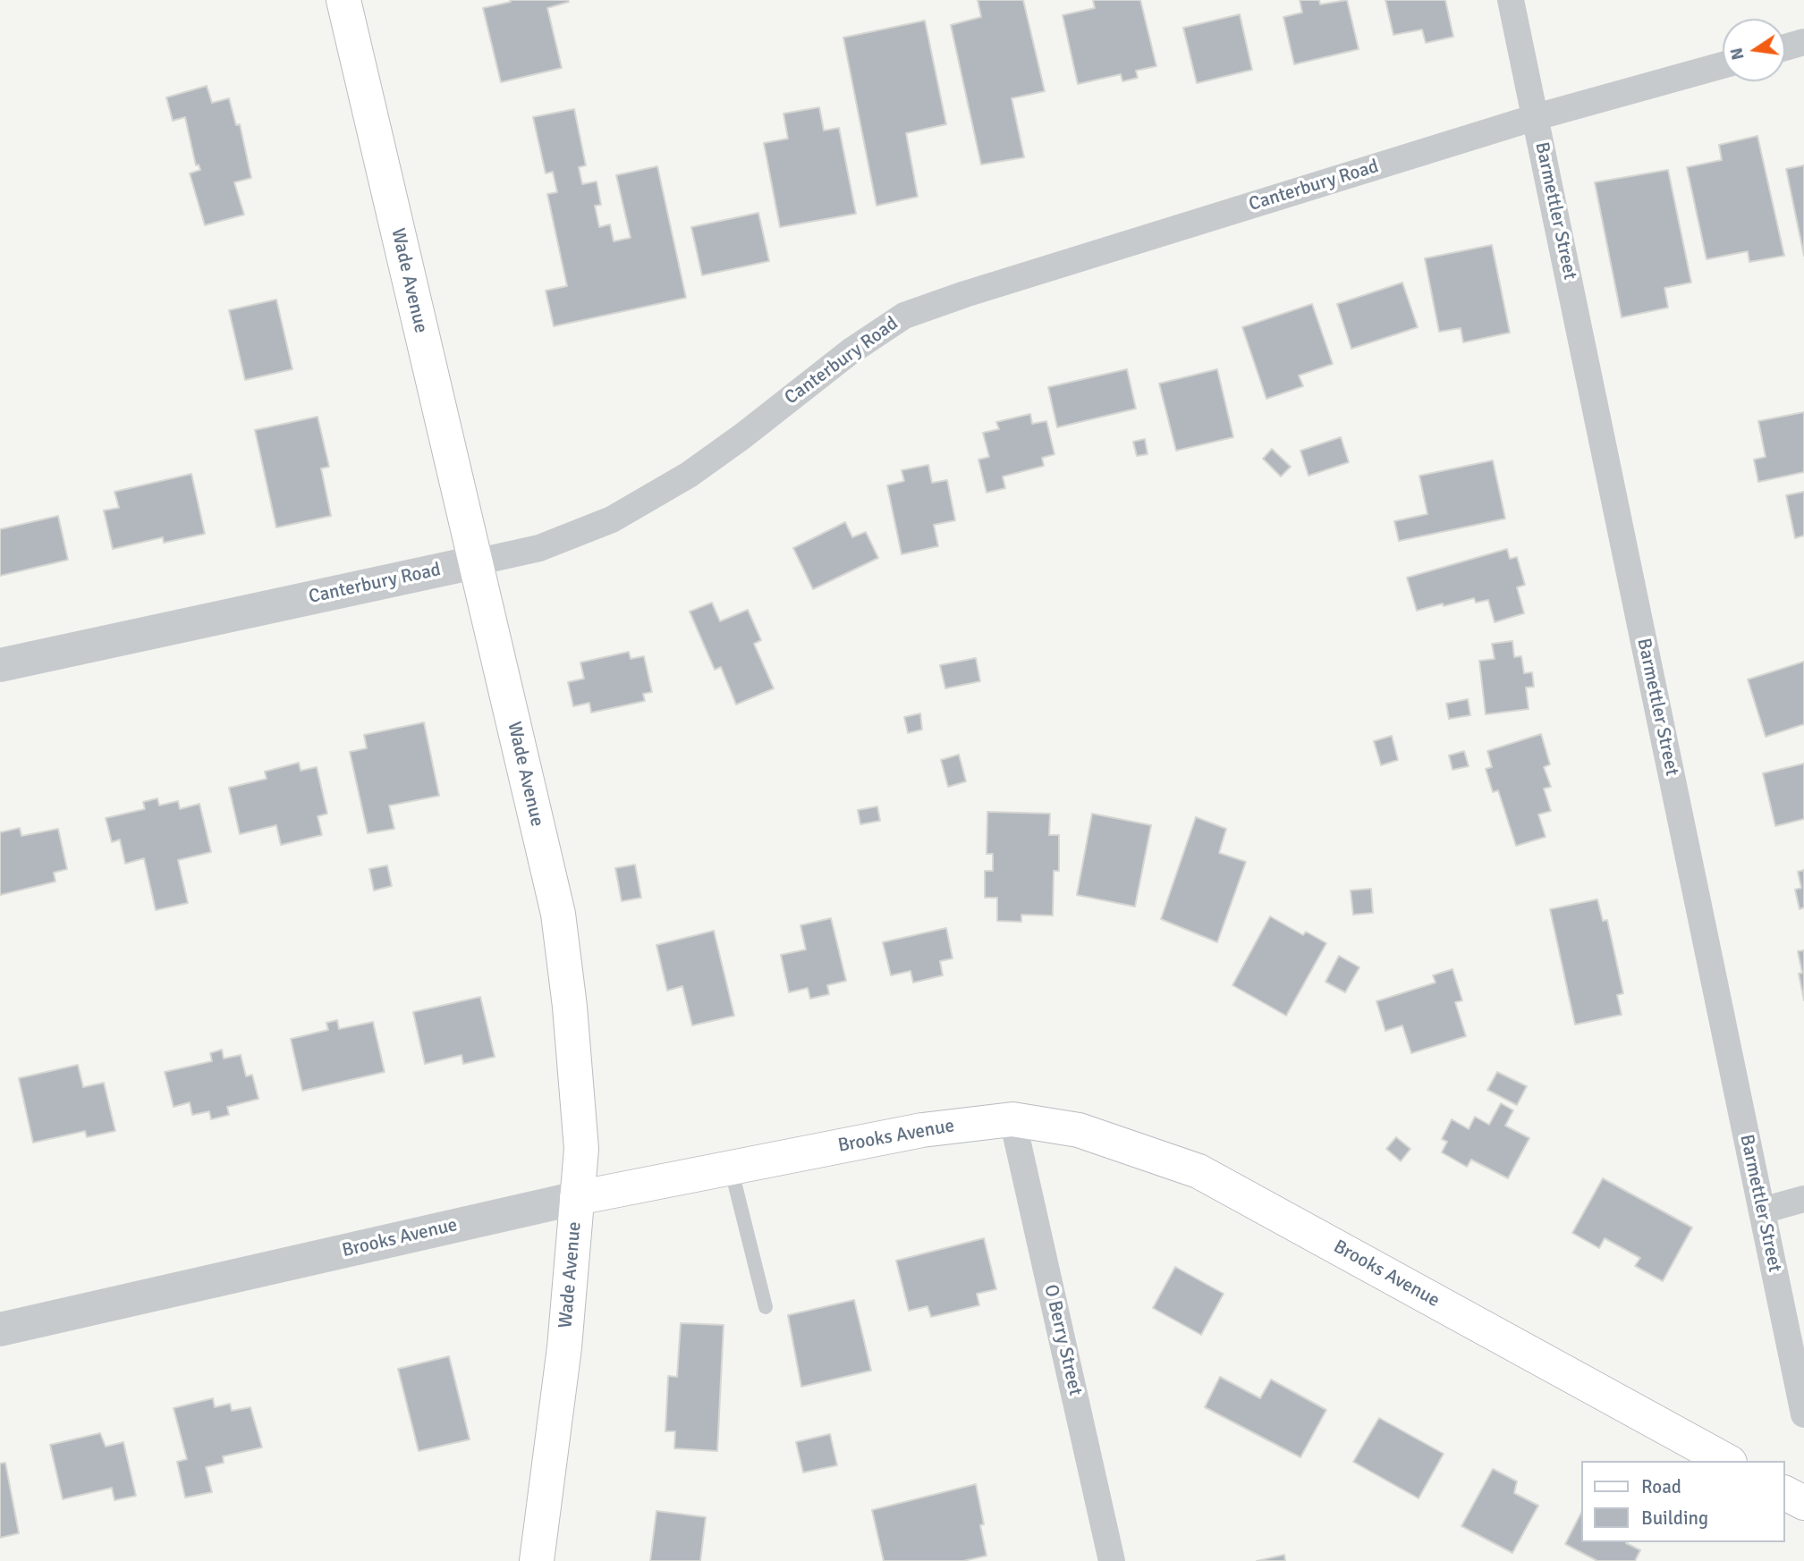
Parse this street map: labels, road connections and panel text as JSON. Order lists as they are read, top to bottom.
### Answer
{
  "streets": {
    "main road": ["Wade Avenue", "Brooks Avenue"],
    "street": ["Canterbury Road", "Barmettler Street", "O Berry Street"]
  },
  "crossings": [
    ["Canterbury Road", "Barmettler Street"],
    ["Canterbury Road", "Wade Avenue"],
    ["Wade Avenue", "Brooks Avenue"],
    ["Brooks Avenue", "O Berry Street"]
  ],
  "legend": ["Road", "Building"],
  "north": "left"
}
